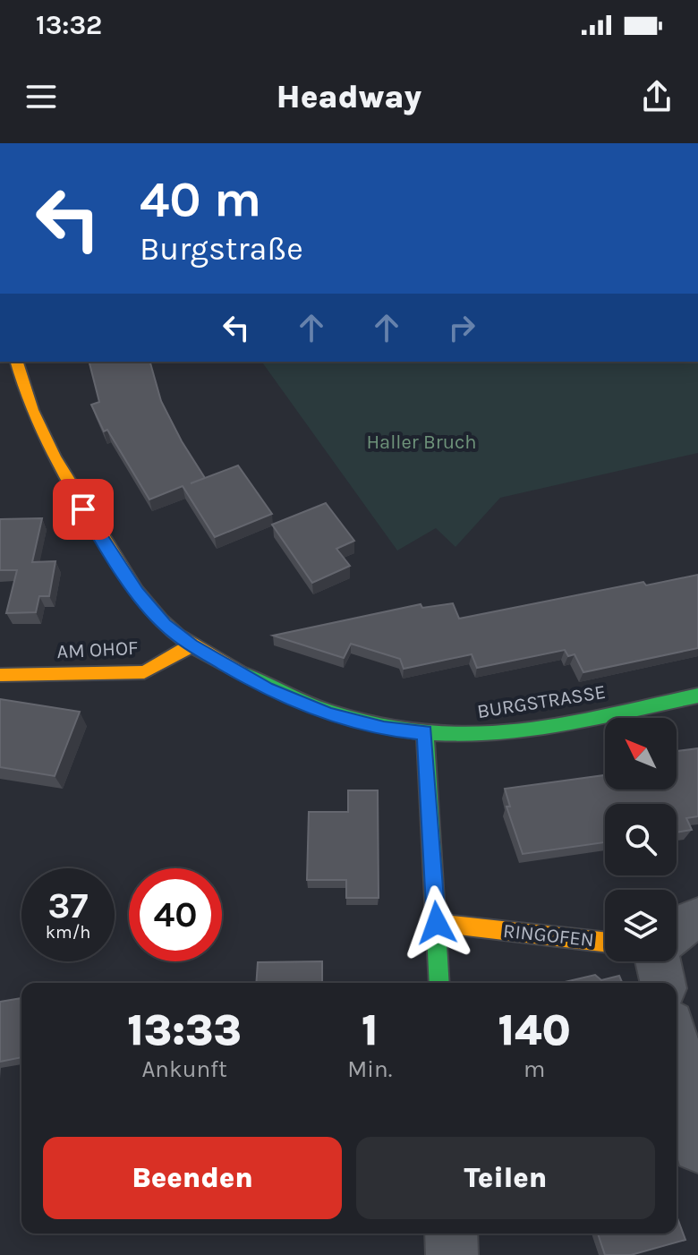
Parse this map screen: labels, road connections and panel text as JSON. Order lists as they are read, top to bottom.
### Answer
{
  "streets": {
    "street": ["AM OHOF", "BURGSTRASSE", "RINGOFEN"]
  },
  "crossings": [
    ["AM OHOF", "BURGSTRASSE"]
  ],
  "parks": ["Haller Bruch"],
  "north": "top left",
  "page": {
    "status": "13:32",
    "header": "Headway",
    "turn": ["40 m", "Burgstraße"],
    "speed": "37 km/h",
    "limit": "40",
    "eta": [
      "13:33",
      "Ankunft",
      "1",
      "Min.",
      "140",
      "m"
    ],
    "buttons": ["Beenden", "Teilen"]
  }
}
